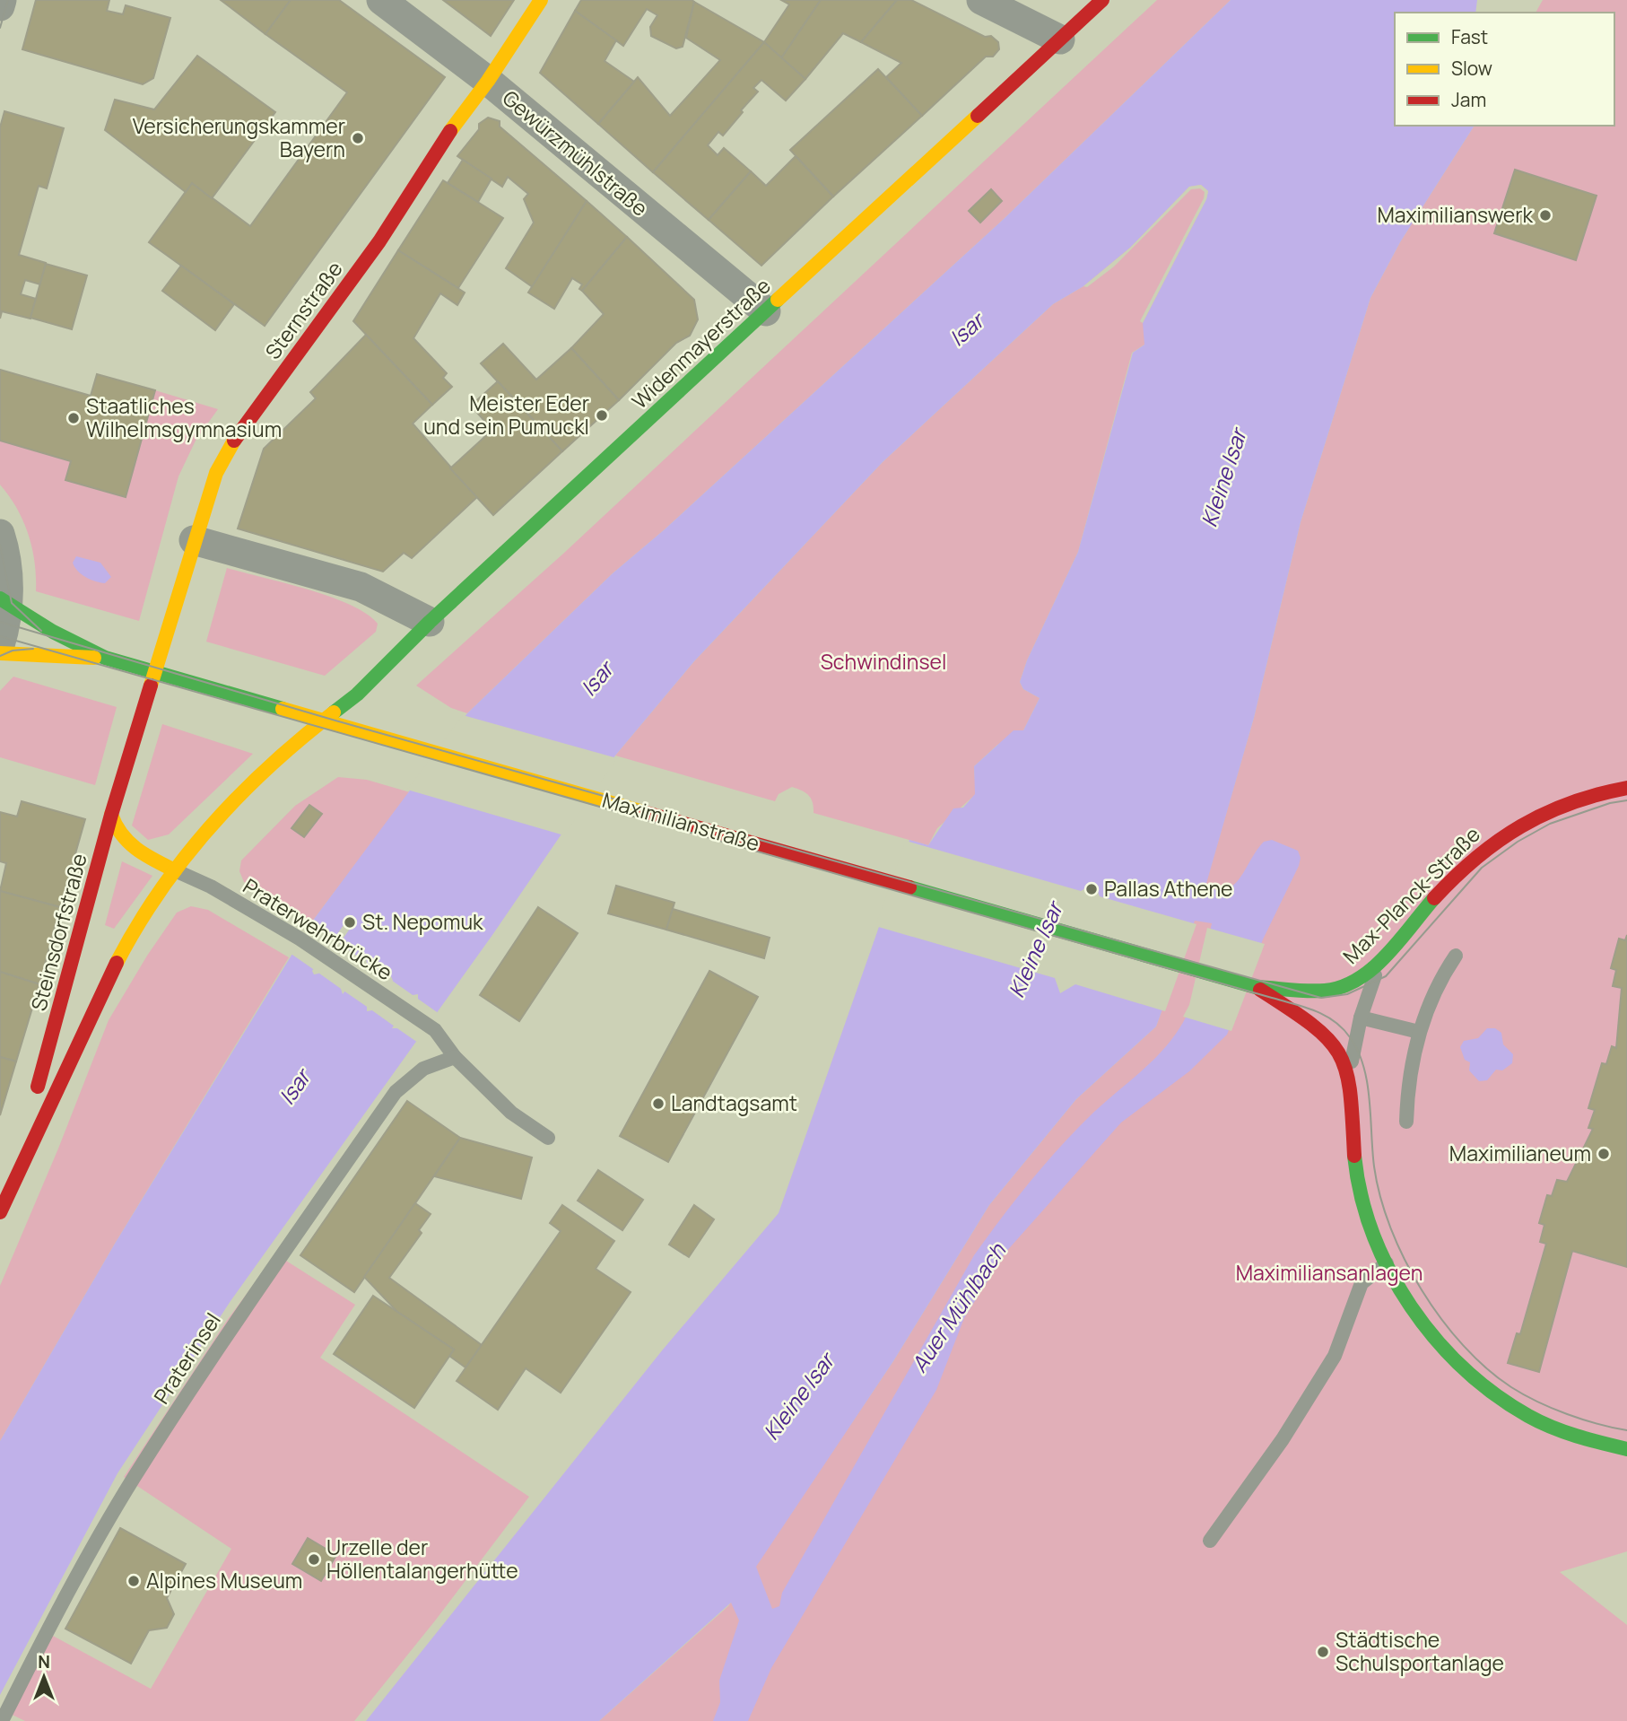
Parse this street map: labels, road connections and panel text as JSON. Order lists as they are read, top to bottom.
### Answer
{
  "streets": {
    "main road": [
      "Sternstraße",
      "Widenmayerstraße",
      "Maximilianstraße",
      "Max-Planck-Straße",
      "Steinsdorfstraße"
    ],
    "street": ["Gewürzmühlstraße"],
    "lane": ["Praterwehrbrücke", "Praterinsel"]
  },
  "crossings": [
    ["Gewürzmühlstraße", "Sternstraße"],
    ["Gewürzmühlstraße", "Widenmayerstraße"],
    ["Sternstraße", "Maximilianstraße"],
    ["Sternstraße", "Steinsdorfstraße"],
    ["Widenmayerstraße", "Maximilianstraße"],
    ["Widenmayerstraße", "Praterwehrbrücke"],
    ["Widenmayerstraße", "Steinsdorfstraße"],
    ["Maximilianstraße", "Max-Planck-Straße"],
    ["Maximilianstraße", "Steinsdorfstraße"],
    ["Praterwehrbrücke", "Steinsdorfstraße"],
    ["Praterwehrbrücke", "Praterinsel"]
  ],
  "water": ["Isar", "Kleine Isar", "Auer Mühlbach"],
  "parks": ["Schwindinsel", "Maximiliansanlagen"],
  "places": [
    "Versicherungskammer Bayern",
    "Maximilianswerk",
    "Meister Eder und sein Pumuckl",
    "Staatliches Wilhelmsgymnasium",
    "Pallas Athene",
    "St. Nepomuk",
    "Landtagsamt",
    "Maximilianeum",
    "Urzelle der Höllentalangerhütte",
    "Alpines Museum",
    "Städtische Schulsportanlage"
  ],
  "legend": ["Fast", "Slow", "Jam"],
  "north": "top"
}
